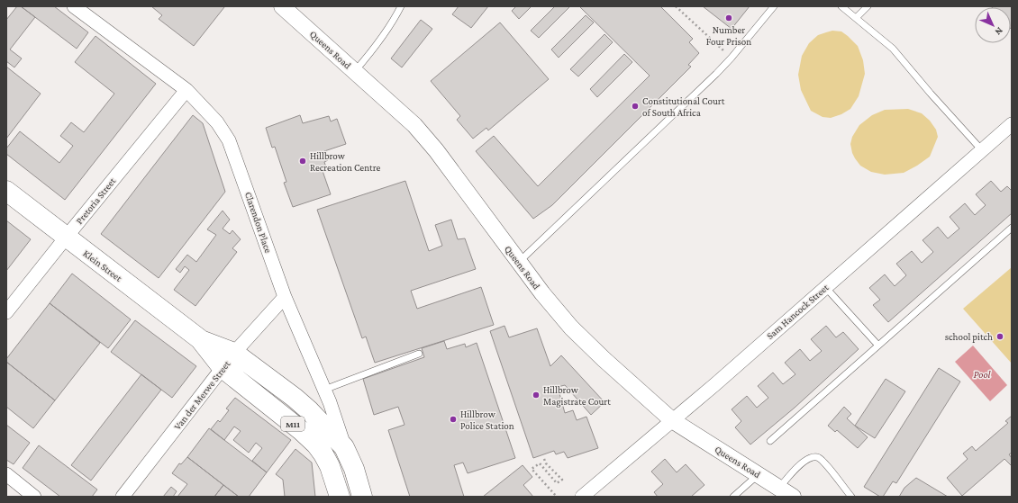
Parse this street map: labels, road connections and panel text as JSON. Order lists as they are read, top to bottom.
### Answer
{
  "streets": {
    "main road": ["Clarendon Place", "Klein Street", "M11"],
    "street": [
      "Queens Road",
      "Pretoria Street",
      "Sam Hancock Street",
      "Van der Merwe Street"
    ]
  },
  "crossings": [
    ["Queens Road", "Sam Hancock Street"],
    ["Pretoria Street", "Clarendon Place"],
    ["Pretoria Street", "Klein Street"],
    ["Clarendon Place", "Klein Street"],
    ["Clarendon Place", "Van der Merwe Street"],
    ["Klein Street", "Van der Merwe Street"],
    ["Klein Street", "M11"],
    ["Van der Merwe Street", "M11"]
  ],
  "water": ["Pool"],
  "places": [
    "Number Four Prison",
    "Constitutional Court of South Africa",
    "Hillbrow Recreation Centre",
    "school pitch",
    "Hillbrow Magistrate Court",
    "Hillbrow Police Station"
  ],
  "north": "bottom right"
}
